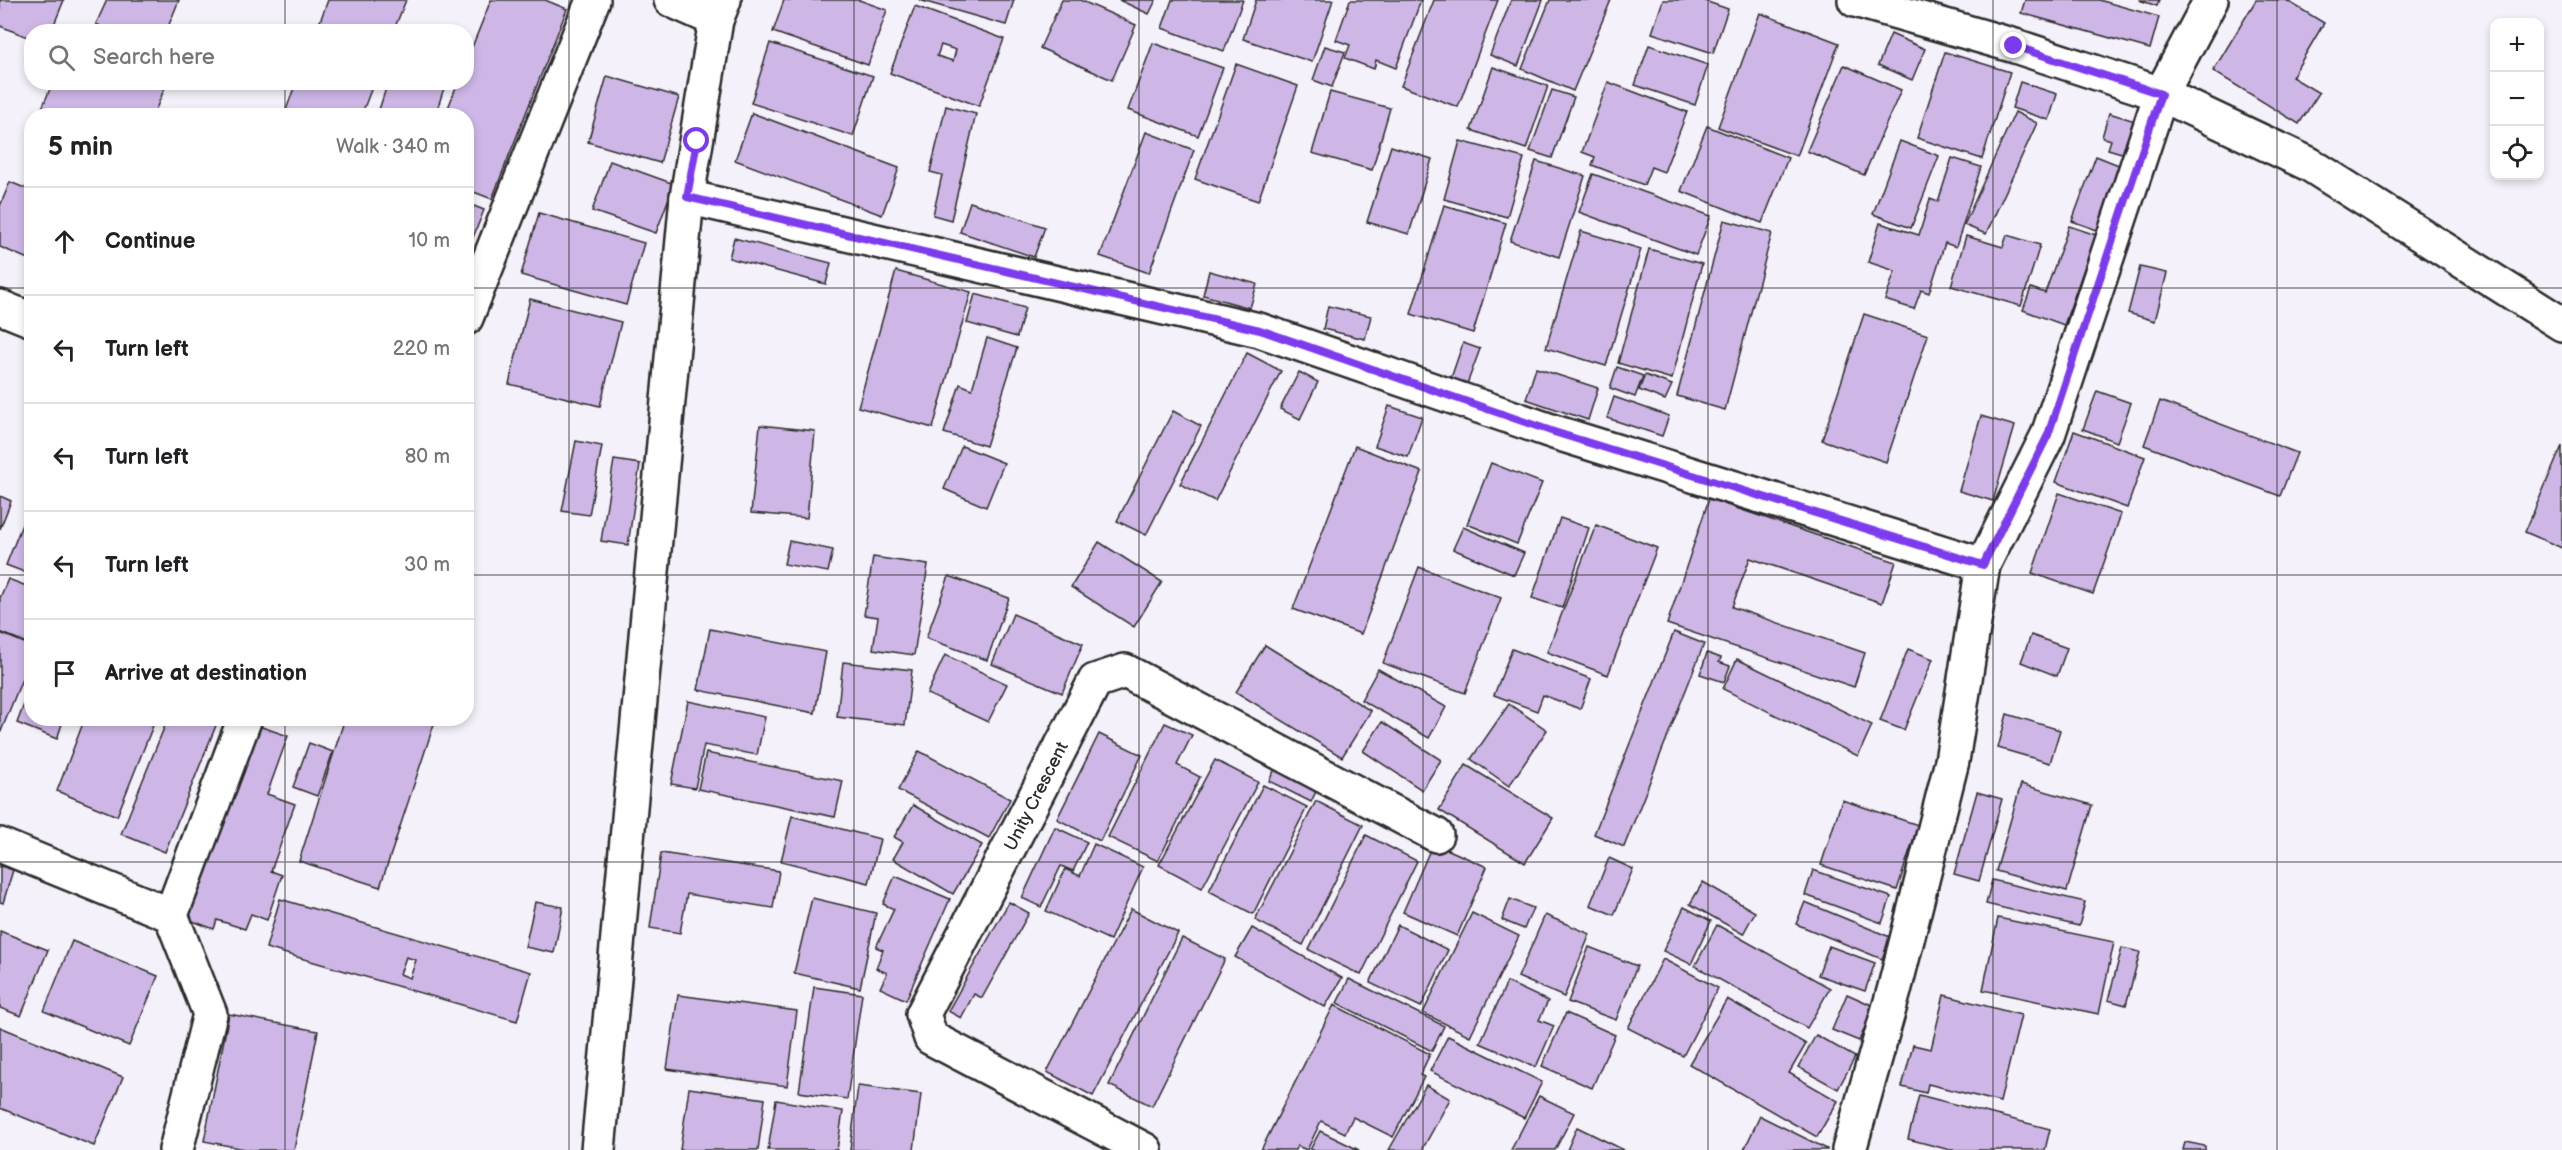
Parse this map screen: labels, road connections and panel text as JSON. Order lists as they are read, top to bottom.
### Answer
{
  "streets": {
    "street": ["Unity Crescent"]
  },
  "page": {
    "map_buttons": ["+", "−"],
    "search": "Search here",
    "heading": ["5 min", "Walk · 340 m"],
    "list": [
      ["Continue", "10 m"],
      ["Turn left", "220 m"],
      ["Turn left", "80 m"],
      ["Turn left", "30 m"],
      "Arrive at destination"
    ]
  }
}
